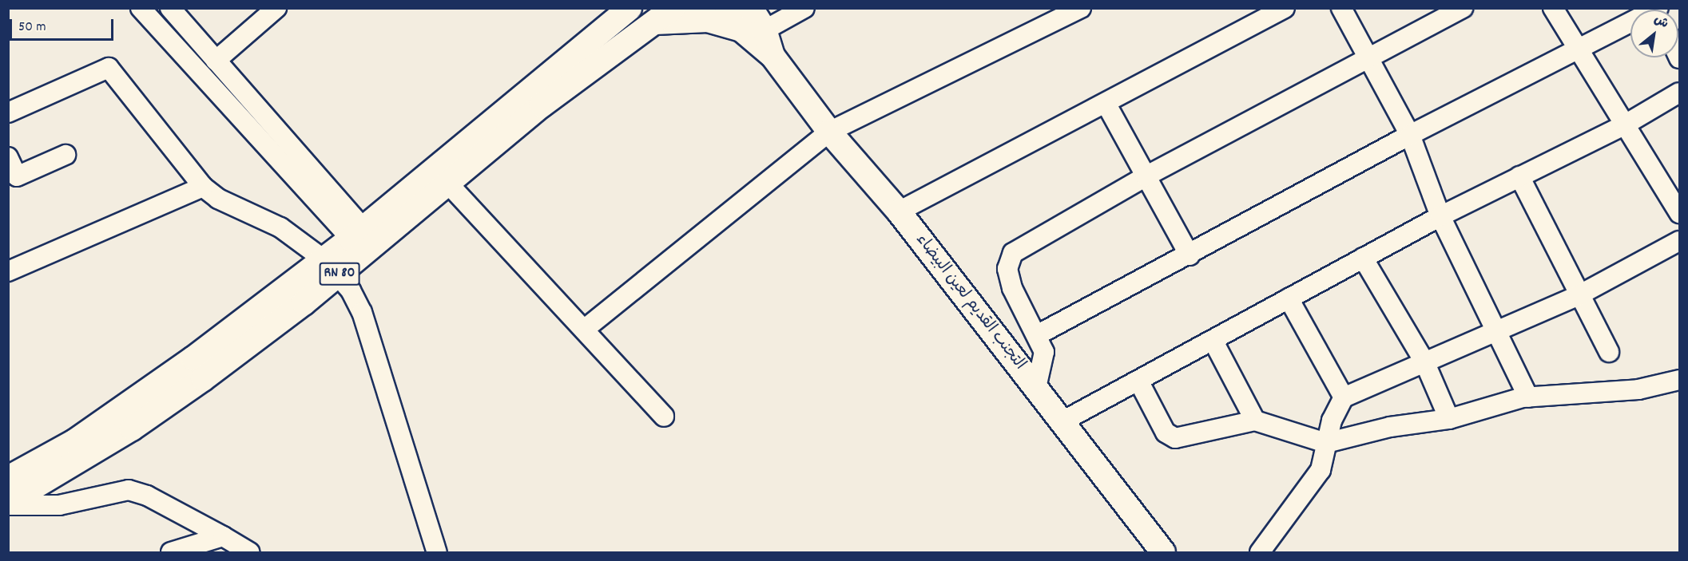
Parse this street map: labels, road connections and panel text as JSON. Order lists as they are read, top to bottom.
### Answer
{
  "streets": {
    "main road": ["RN 80", "التجنب القديم لعين البيضاء"]
  },
  "scale_bar": "50 m",
  "north": "top right"
}
